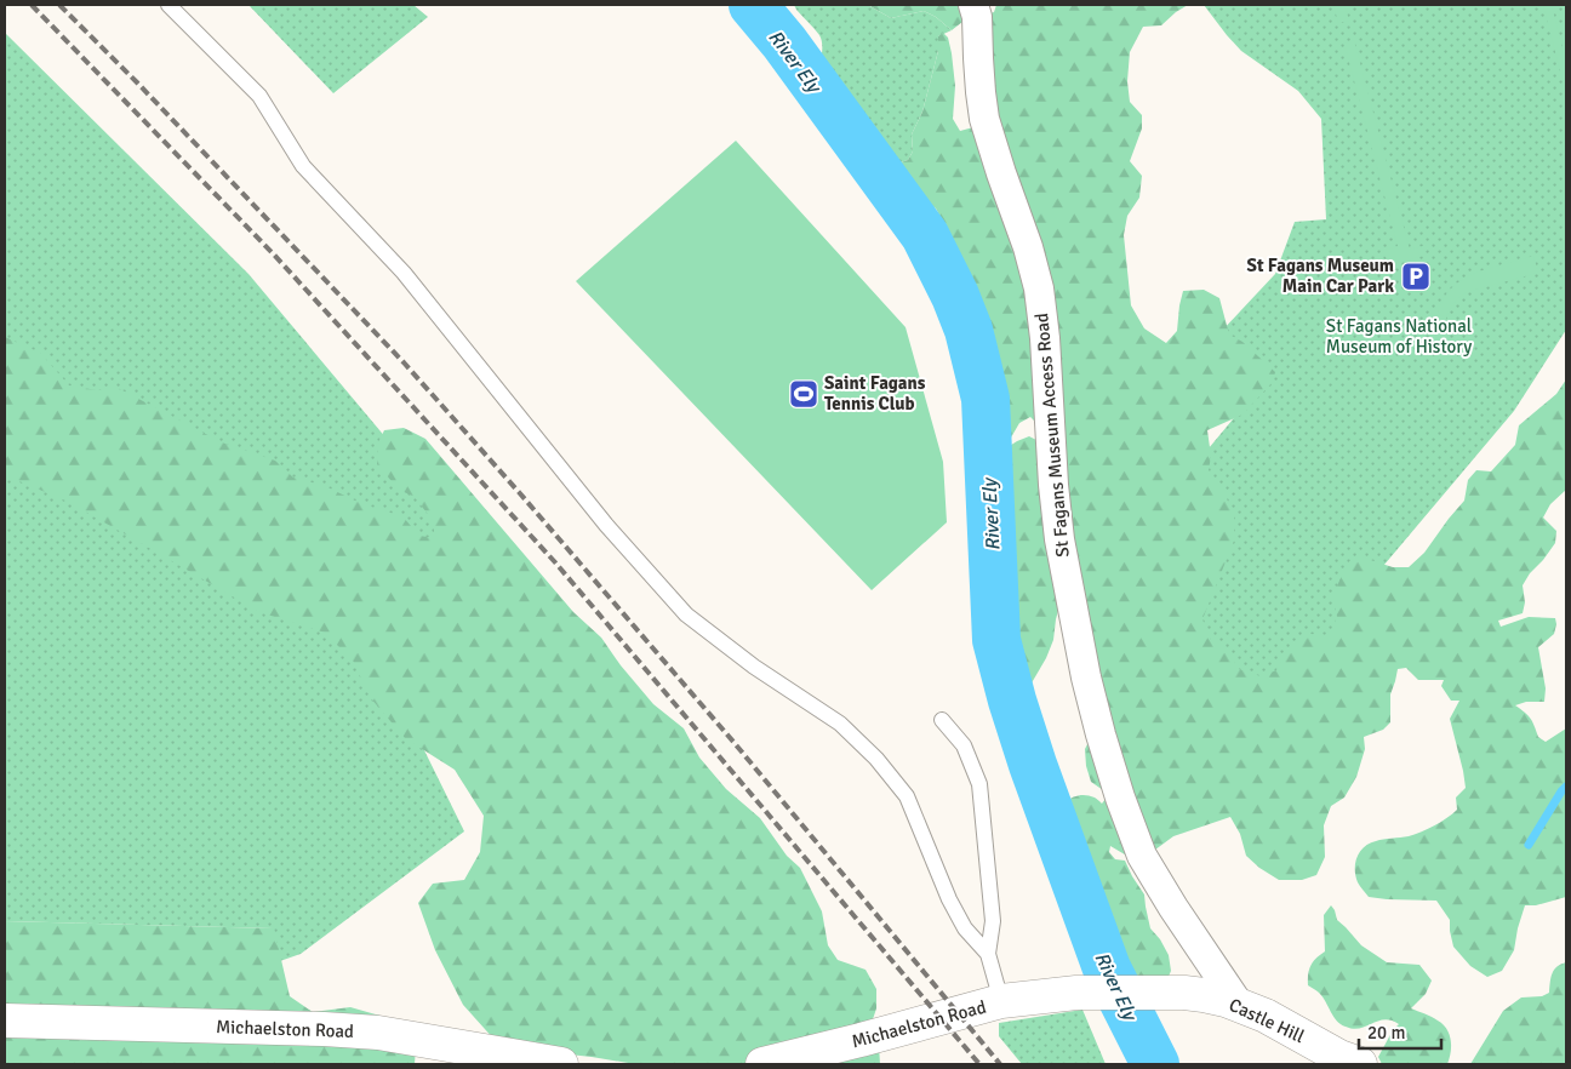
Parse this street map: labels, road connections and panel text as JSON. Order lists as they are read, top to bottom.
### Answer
{
  "streets": {
    "street": ["St Fagans Museum Access Road", "Castle Hill", "Michaelston Road"]
  },
  "crossings": [
    ["St Fagans Museum Access Road", "Castle Hill"],
    ["Castle Hill", "Michaelston Road"]
  ],
  "water": ["River Ely"],
  "parks": ["St Fagans National Museum of History"],
  "places": {
    "parking": ["St Fagans Museum Main Car Park"],
    "sports": ["Saint Fagans Tennis Club"]
  },
  "scale_bar": "20 m"
}
